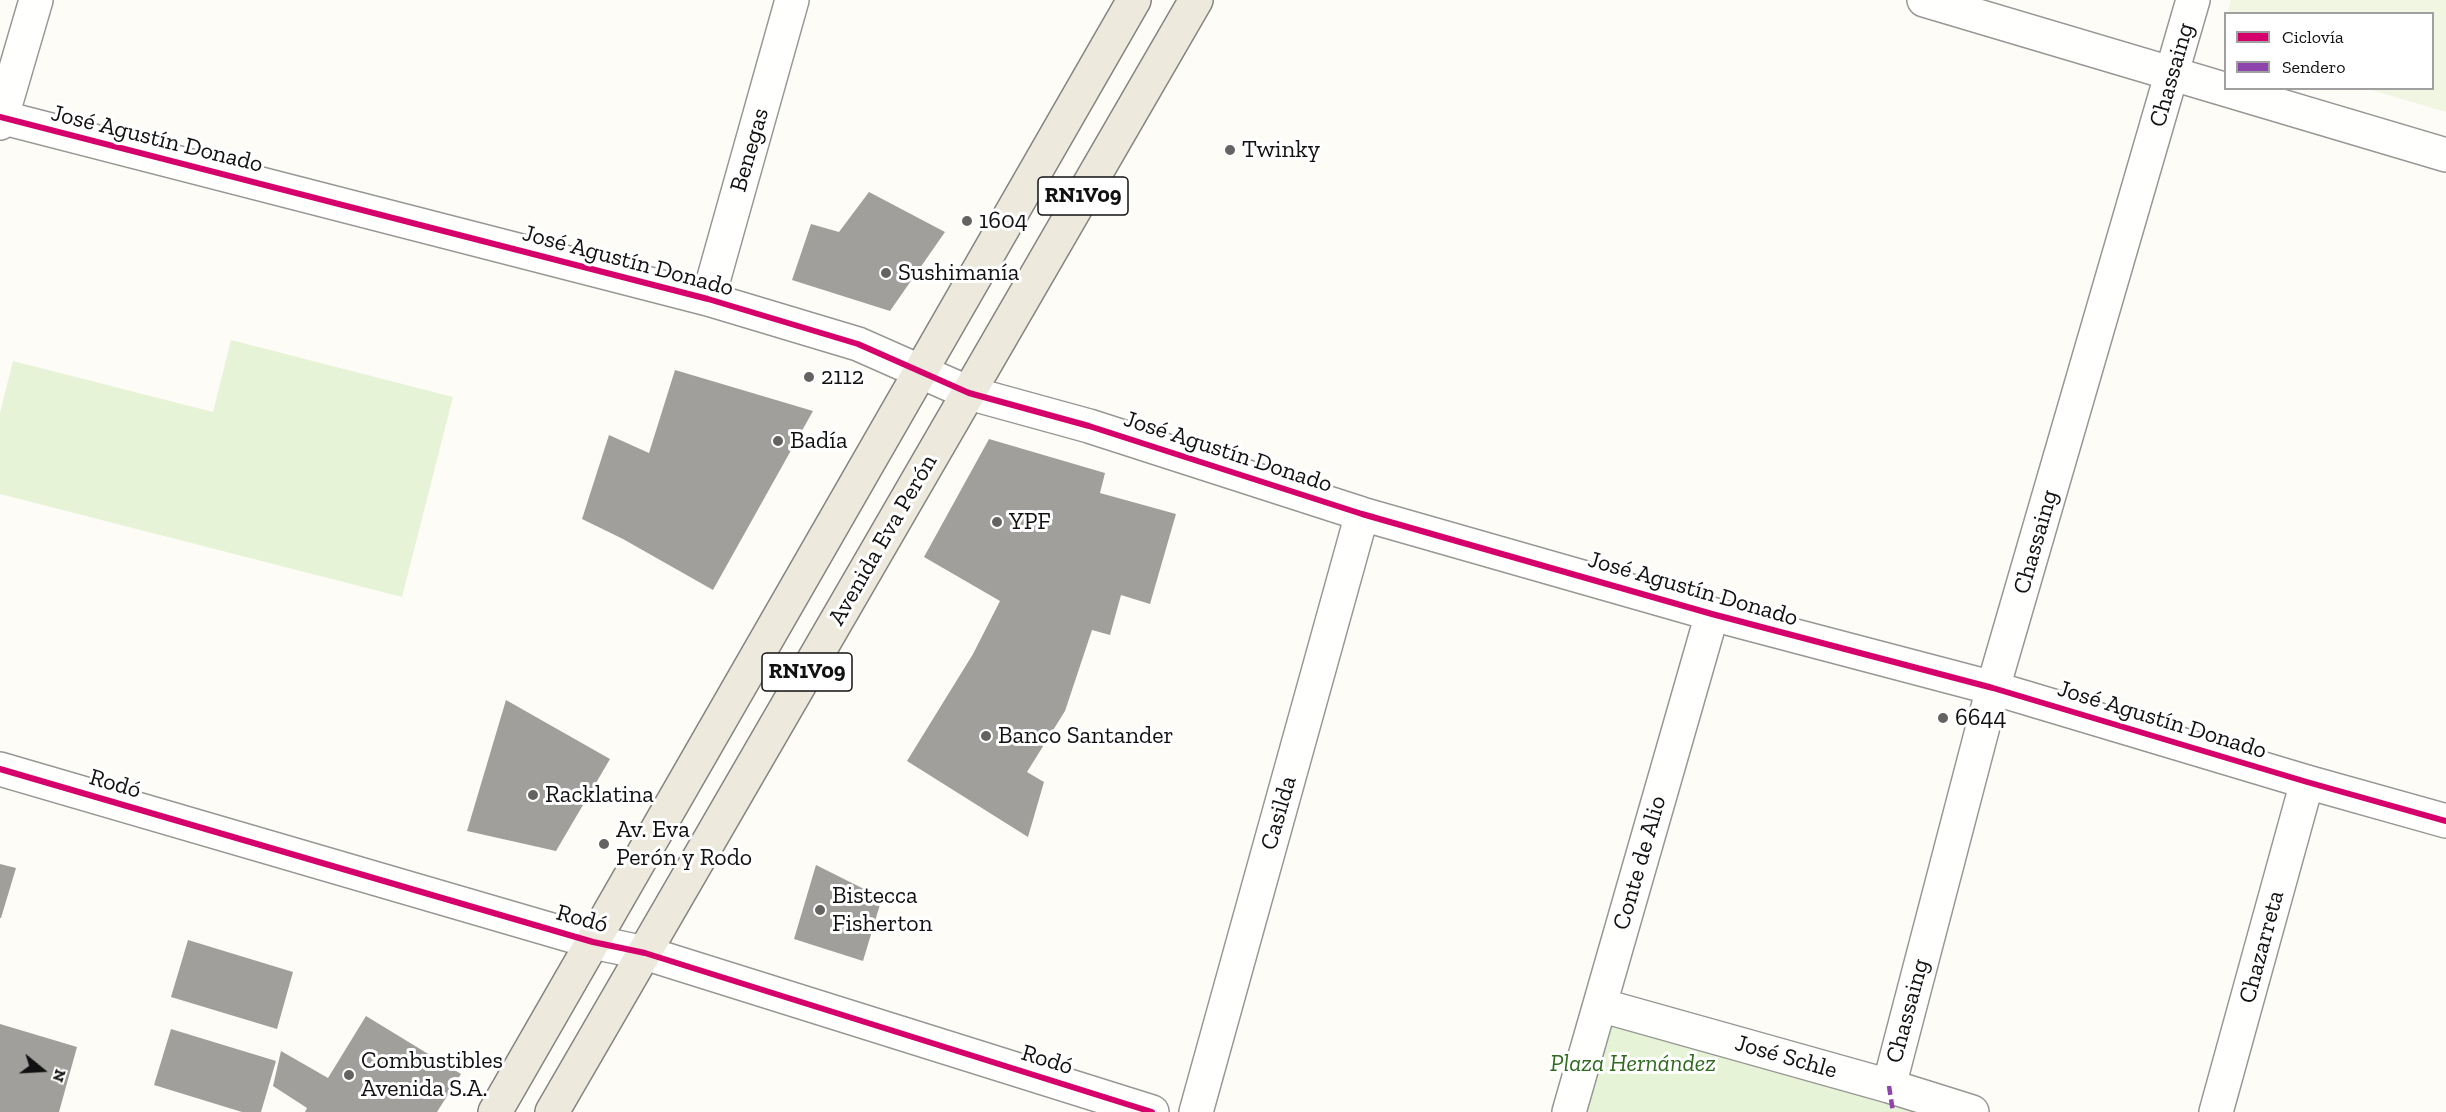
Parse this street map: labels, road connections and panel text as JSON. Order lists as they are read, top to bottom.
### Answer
{
  "streets": {
    "main road": ["RN1V09", "Avenida Eva Perón"],
    "street": [
      "Chassaing",
      "José Agustín Donado",
      "Benegas",
      "Rodó",
      "Casilda",
      "Conte de Alio",
      "Chazarreta",
      "José Schle"
    ]
  },
  "crossings": [
    ["Chassaing", "José Agustín Donado"],
    ["Chassaing", "José Schle"],
    ["José Agustín Donado", "Benegas"],
    ["José Agustín Donado", "Avenida Eva Perón"],
    ["José Agustín Donado", "Casilda"],
    ["José Agustín Donado", "Conte de Alio"],
    ["José Agustín Donado", "Chazarreta"],
    ["Avenida Eva Perón", "Rodó"],
    ["Conte de Alio", "José Schle"]
  ],
  "parks": ["Plaza Hernández"],
  "places": [
    "Twinky",
    "1604",
    "Sushimanía",
    "2112",
    "Badía",
    "YPF",
    "6644",
    "Banco Santander",
    "Racklatina",
    "Av. Eva Perón y Rodo",
    "Bistecca Fisherton",
    "Combustibles Avenida S.A."
  ],
  "legend": ["Ciclovía", "Sendero"],
  "north": "right"
}
